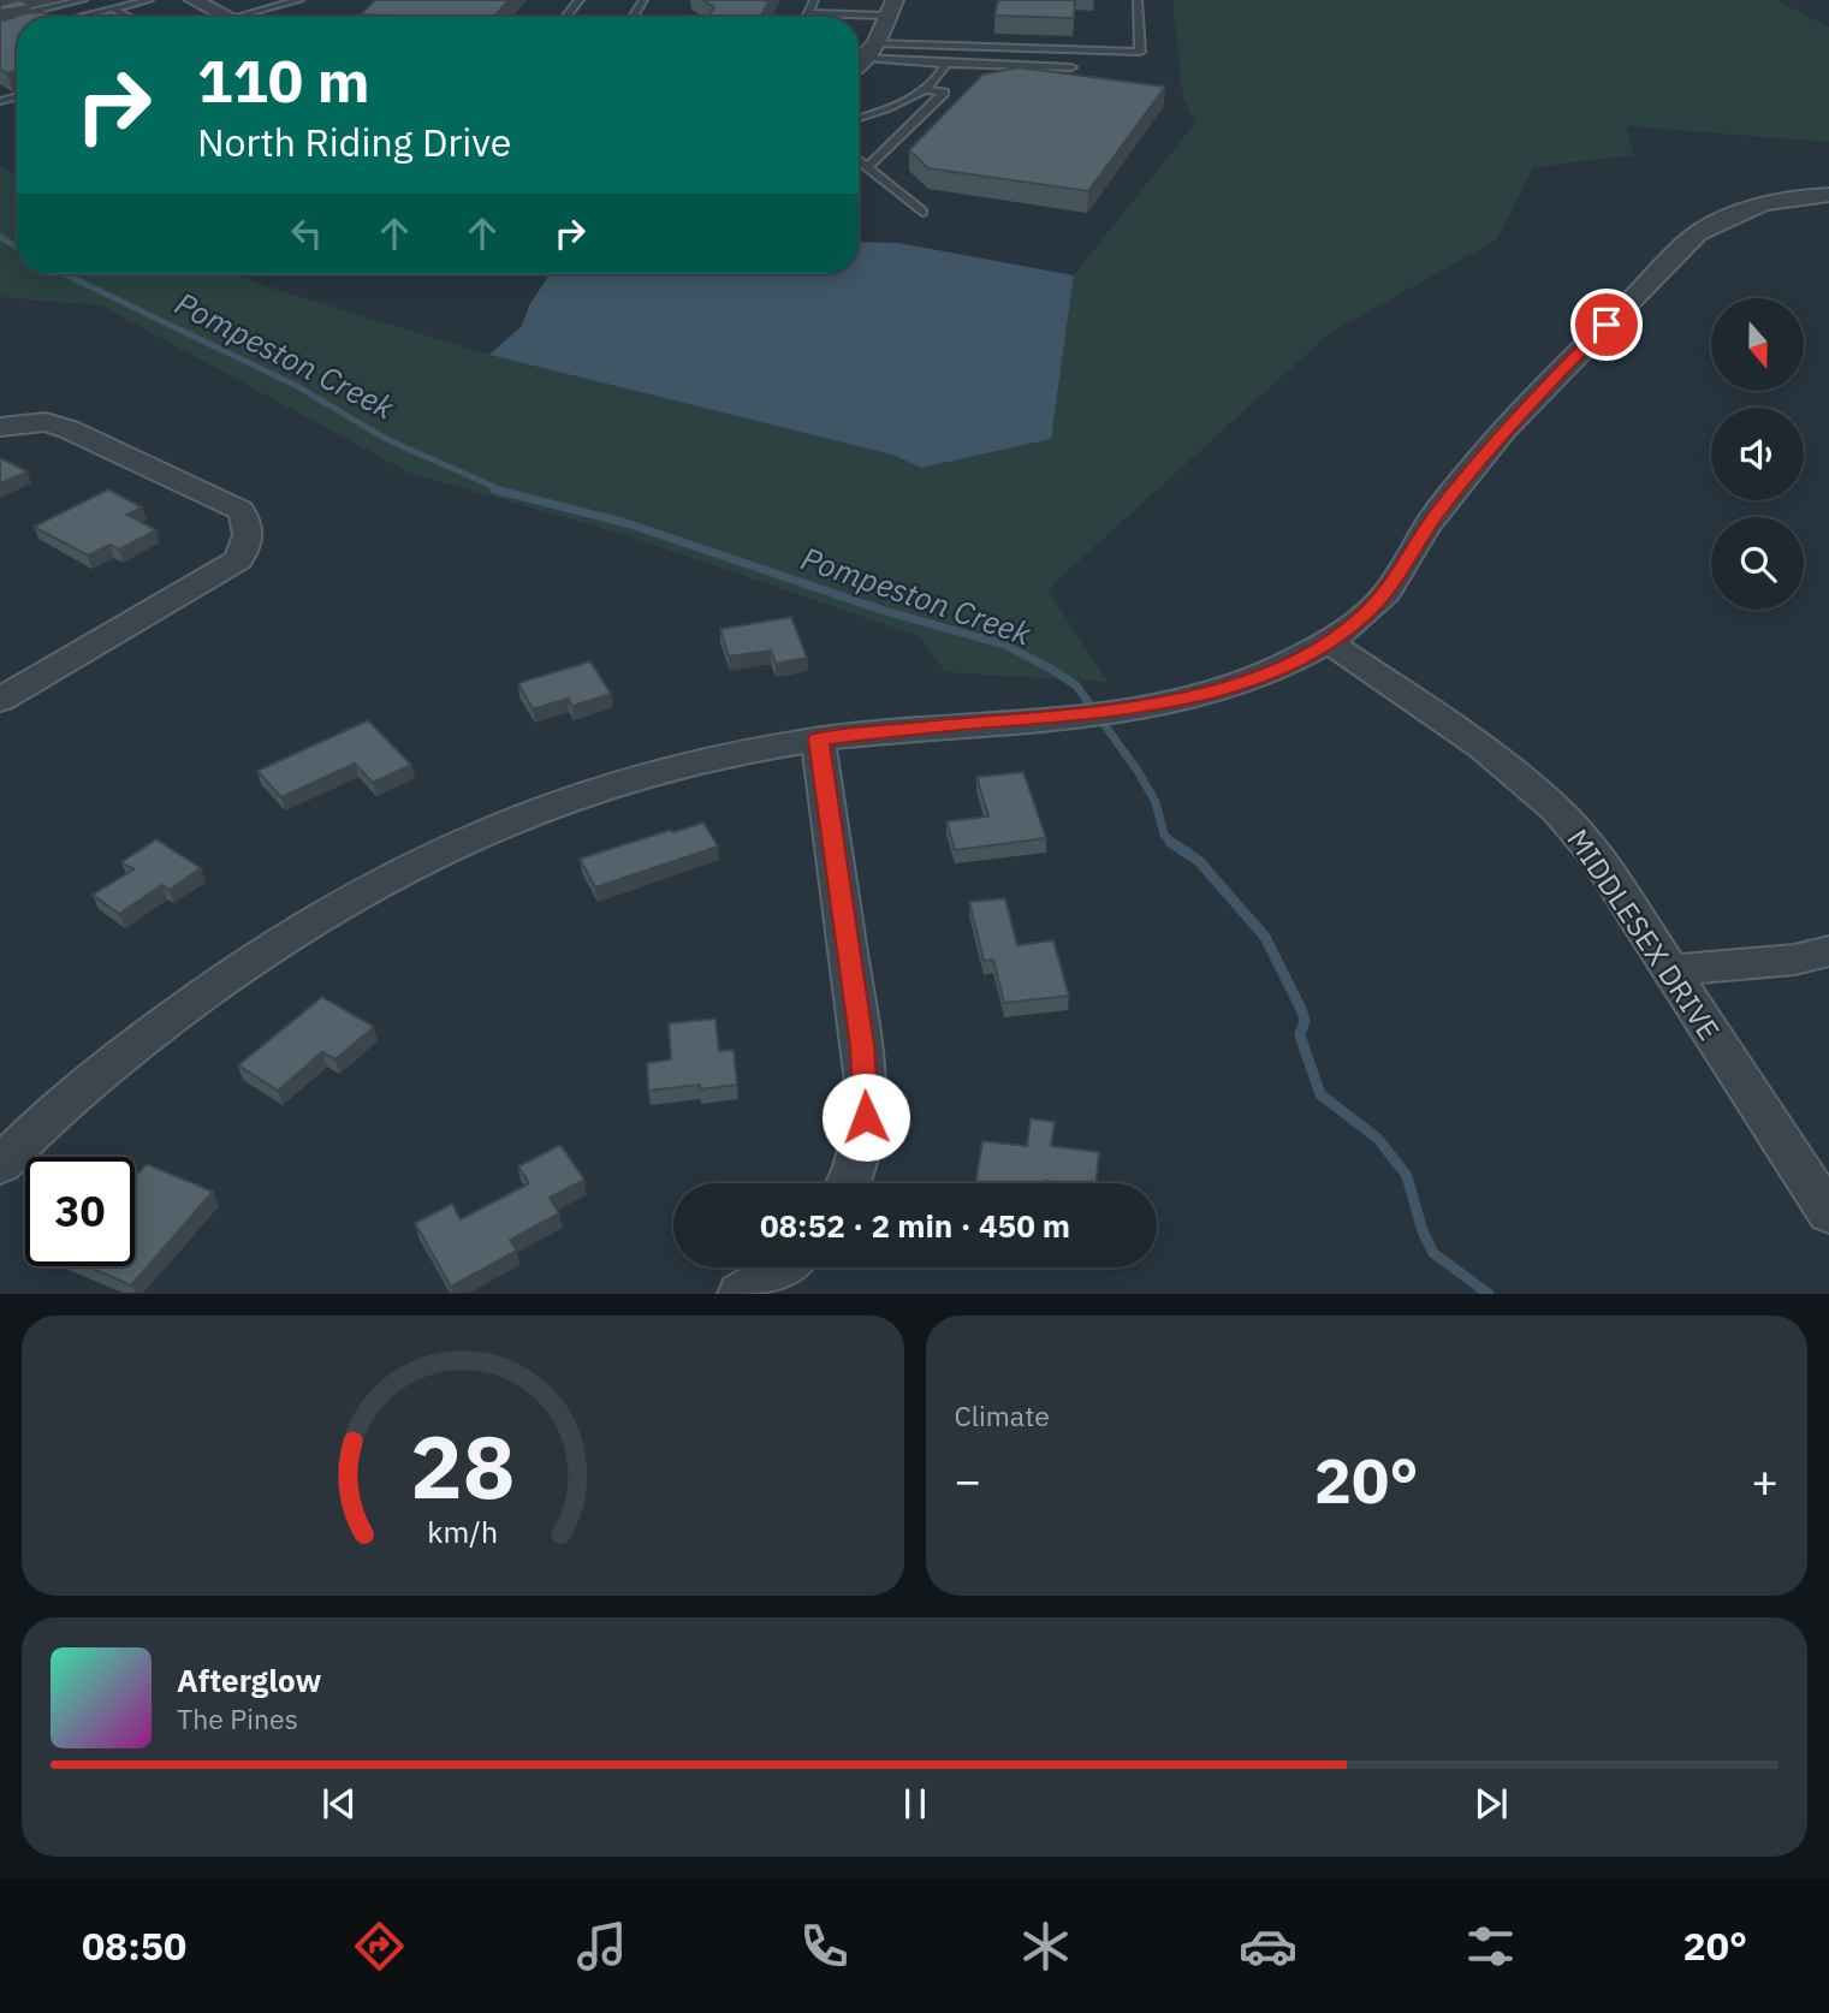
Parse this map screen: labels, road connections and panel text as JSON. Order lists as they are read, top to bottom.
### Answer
{
  "streets": {
    "street": ["MIDDLESEX DRIVE"]
  },
  "water": ["Pompeston Creek"],
  "north": "bottom",
  "page": {
    "turn": ["110 m", "North Riding Drive"],
    "limit": "30",
    "trip": "08:52 · 2 min · 450 m",
    "tile": "Climate",
    "heat": ["−", "20°", "+"],
    "song": ["Afterglow", "The Pines"],
    "tabs": ["08:50", "20°"],
    "gauge": ["28", "km/h"]
  }
}
